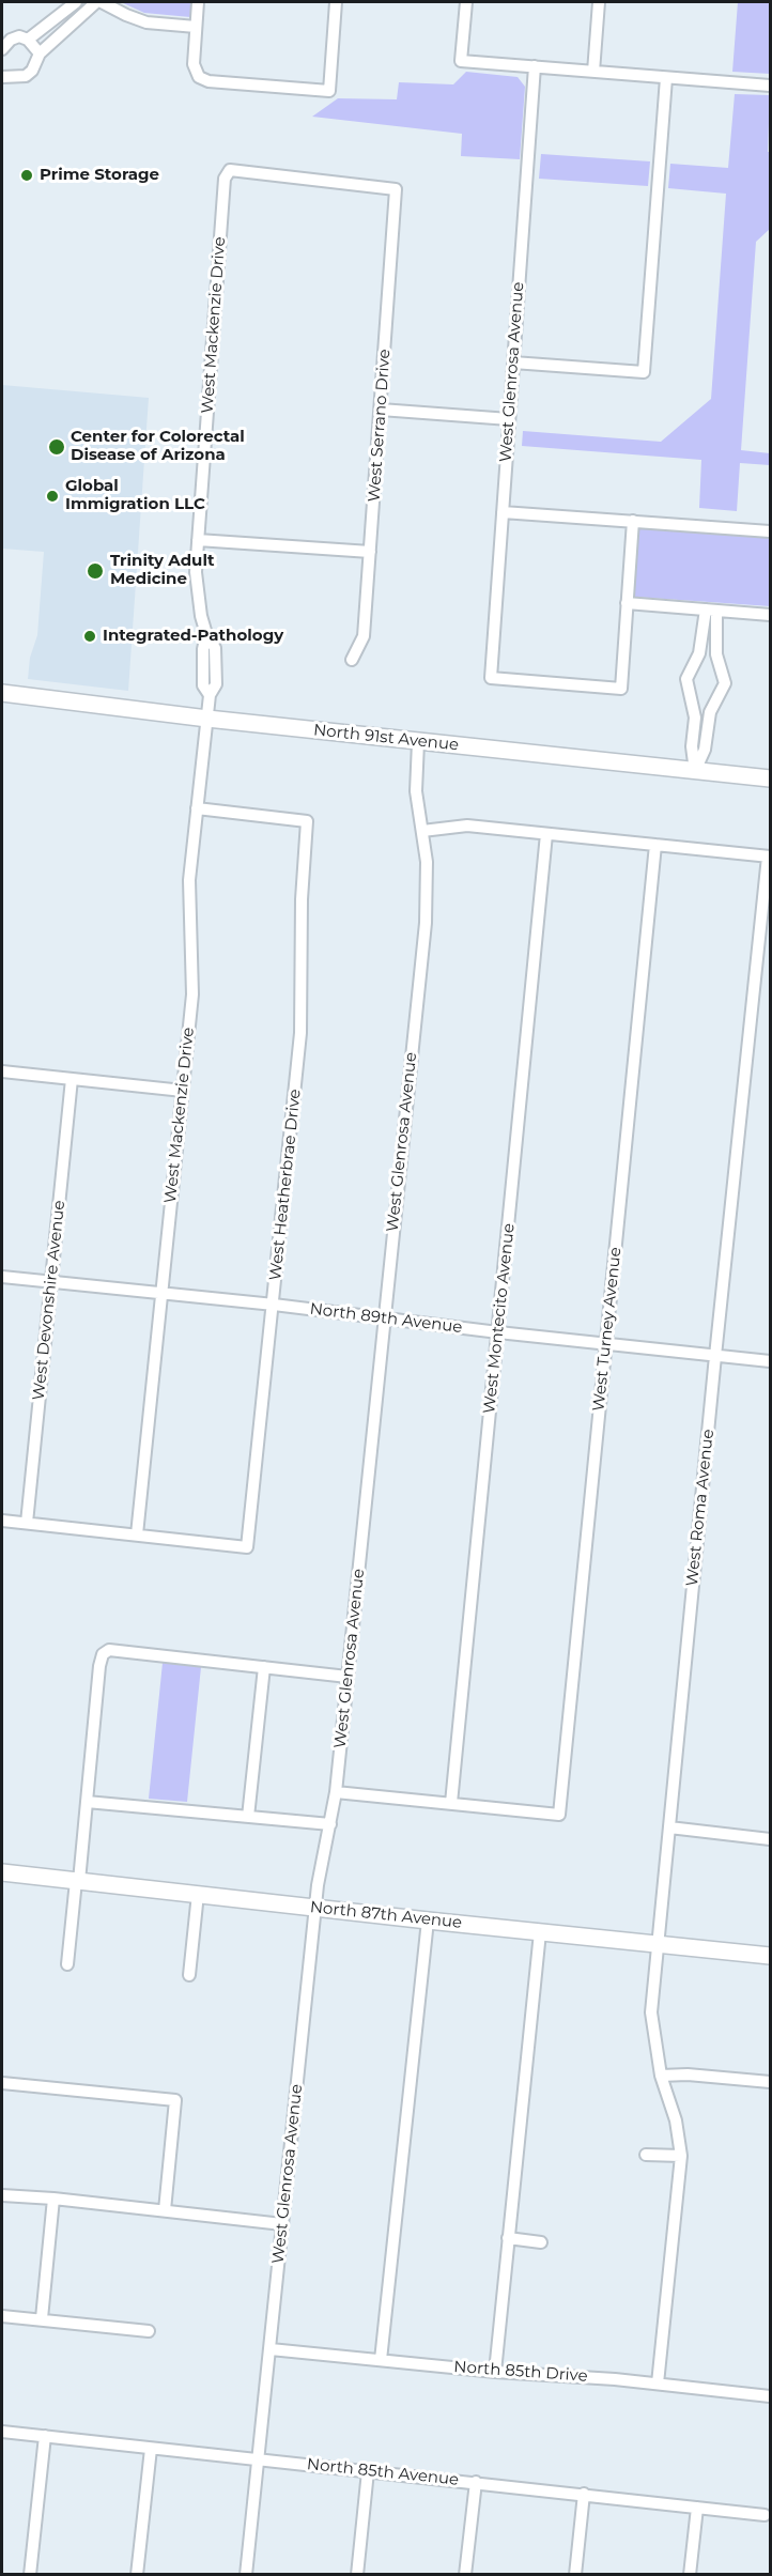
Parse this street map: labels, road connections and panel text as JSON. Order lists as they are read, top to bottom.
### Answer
{
  "streets": {
    "main road": ["North 91st Avenue", "North 87th Avenue"],
    "street": [
      "West Mackenzie Drive",
      "West Glenrosa Avenue",
      "West Serrano Drive",
      "West Heatherbrae Drive",
      "West Devonshire Avenue",
      "North 89th Avenue",
      "West Montecito Avenue",
      "West Turney Avenue",
      "West Roma Avenue",
      "North 85th Drive",
      "North 85th Avenue"
    ]
  },
  "crossings": [
    ["West Mackenzie Drive", "West Serrano Drive"],
    ["West Mackenzie Drive", "North 91st Avenue"],
    ["West Mackenzie Drive", "West Heatherbrae Drive"],
    ["West Mackenzie Drive", "North 89th Avenue"],
    ["West Glenrosa Avenue", "North 91st Avenue"],
    ["West Glenrosa Avenue", "North 89th Avenue"],
    ["West Glenrosa Avenue", "North 87th Avenue"],
    ["West Glenrosa Avenue", "North 85th Drive"],
    ["West Glenrosa Avenue", "North 85th Avenue"],
    ["West Heatherbrae Drive", "North 89th Avenue"],
    ["West Devonshire Avenue", "North 89th Avenue"],
    ["North 89th Avenue", "West Montecito Avenue"],
    ["North 89th Avenue", "West Turney Avenue"],
    ["North 89th Avenue", "West Roma Avenue"],
    ["West Montecito Avenue", "West Turney Avenue"],
    ["West Roma Avenue", "North 87th Avenue"],
    ["West Roma Avenue", "North 85th Drive"]
  ],
  "places": [
    "Prime Storage",
    "Center for Colorectal Disease of Arizona",
    "Global Immigration LLC",
    "Trinity Adult Medicine",
    "Integrated-Pathology"
  ]
}
